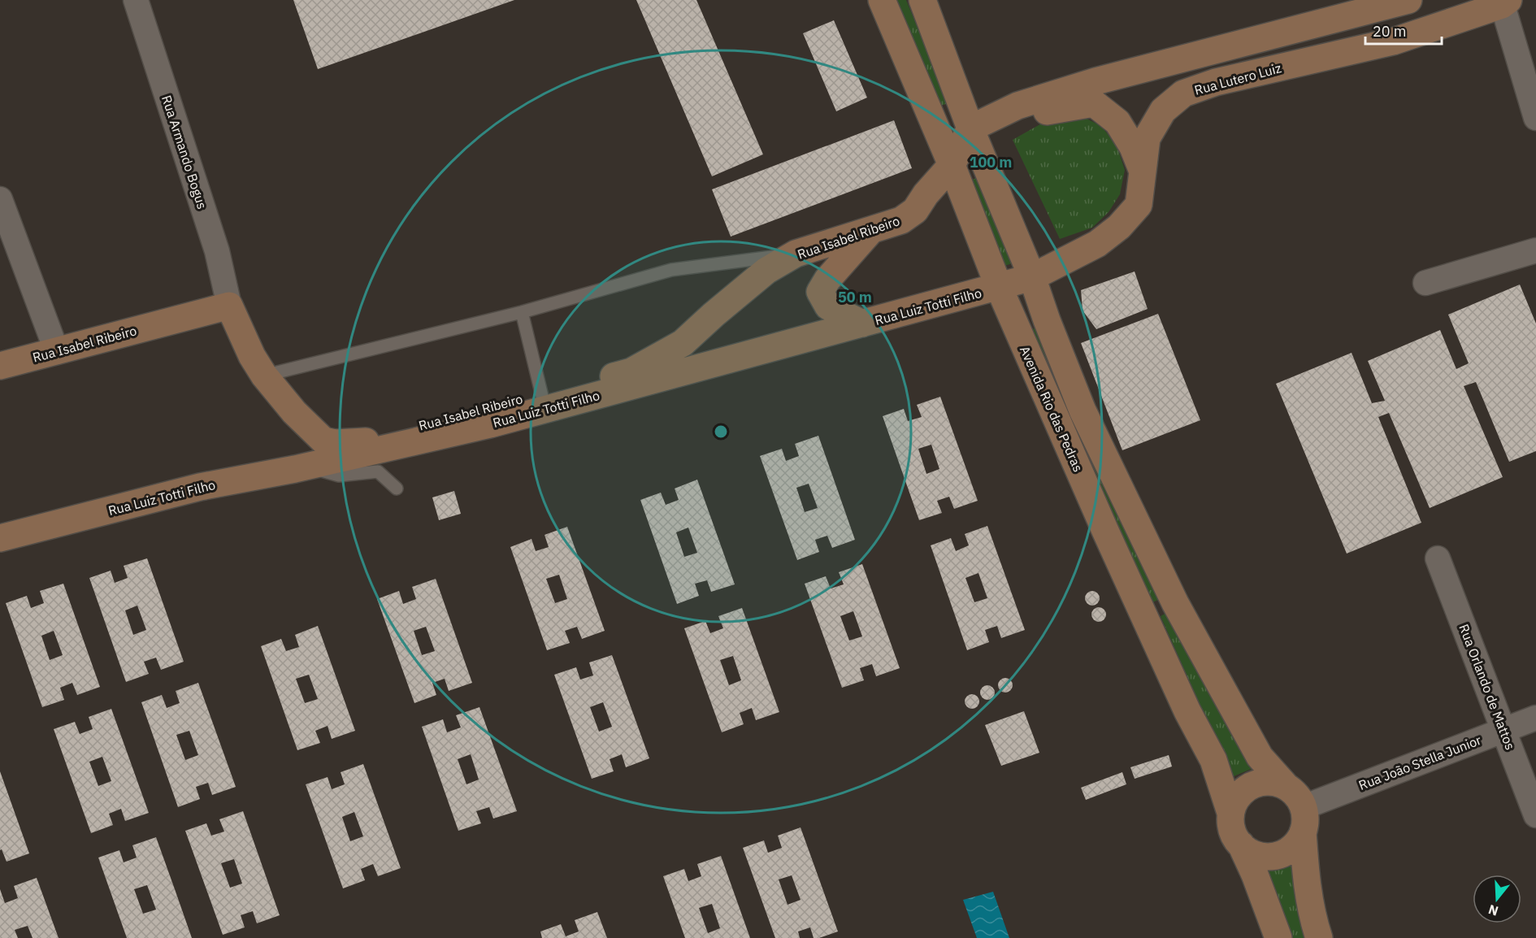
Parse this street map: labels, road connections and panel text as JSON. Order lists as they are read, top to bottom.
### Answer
{
  "streets": {
    "street": [
      "Rua Lutero Luiz",
      "Rua Armando Bogus",
      "Rua Isabel Ribeiro",
      "Rua Luiz Totti Filho",
      "Avenida Rio das Pedras",
      "Rua Orlando de Mattos",
      "Rua João Stella Junior"
    ]
  },
  "crossings": [
    ["Rua Lutero Luiz", "Rua Luiz Totti Filho"],
    ["Rua Lutero Luiz", "Avenida Rio das Pedras"],
    ["Rua Armando Bogus", "Rua Isabel Ribeiro"],
    ["Rua Isabel Ribeiro", "Rua Luiz Totti Filho"],
    ["Rua Isabel Ribeiro", "Avenida Rio das Pedras"],
    ["Rua Luiz Totti Filho", "Avenida Rio das Pedras"],
    ["Avenida Rio das Pedras", "Rua João Stella Junior"],
    ["Rua Orlando de Mattos", "Rua João Stella Junior"]
  ],
  "scale_bar": "20 m",
  "north": "bottom",
  "rings": ["100 m", "50 m"]
}
